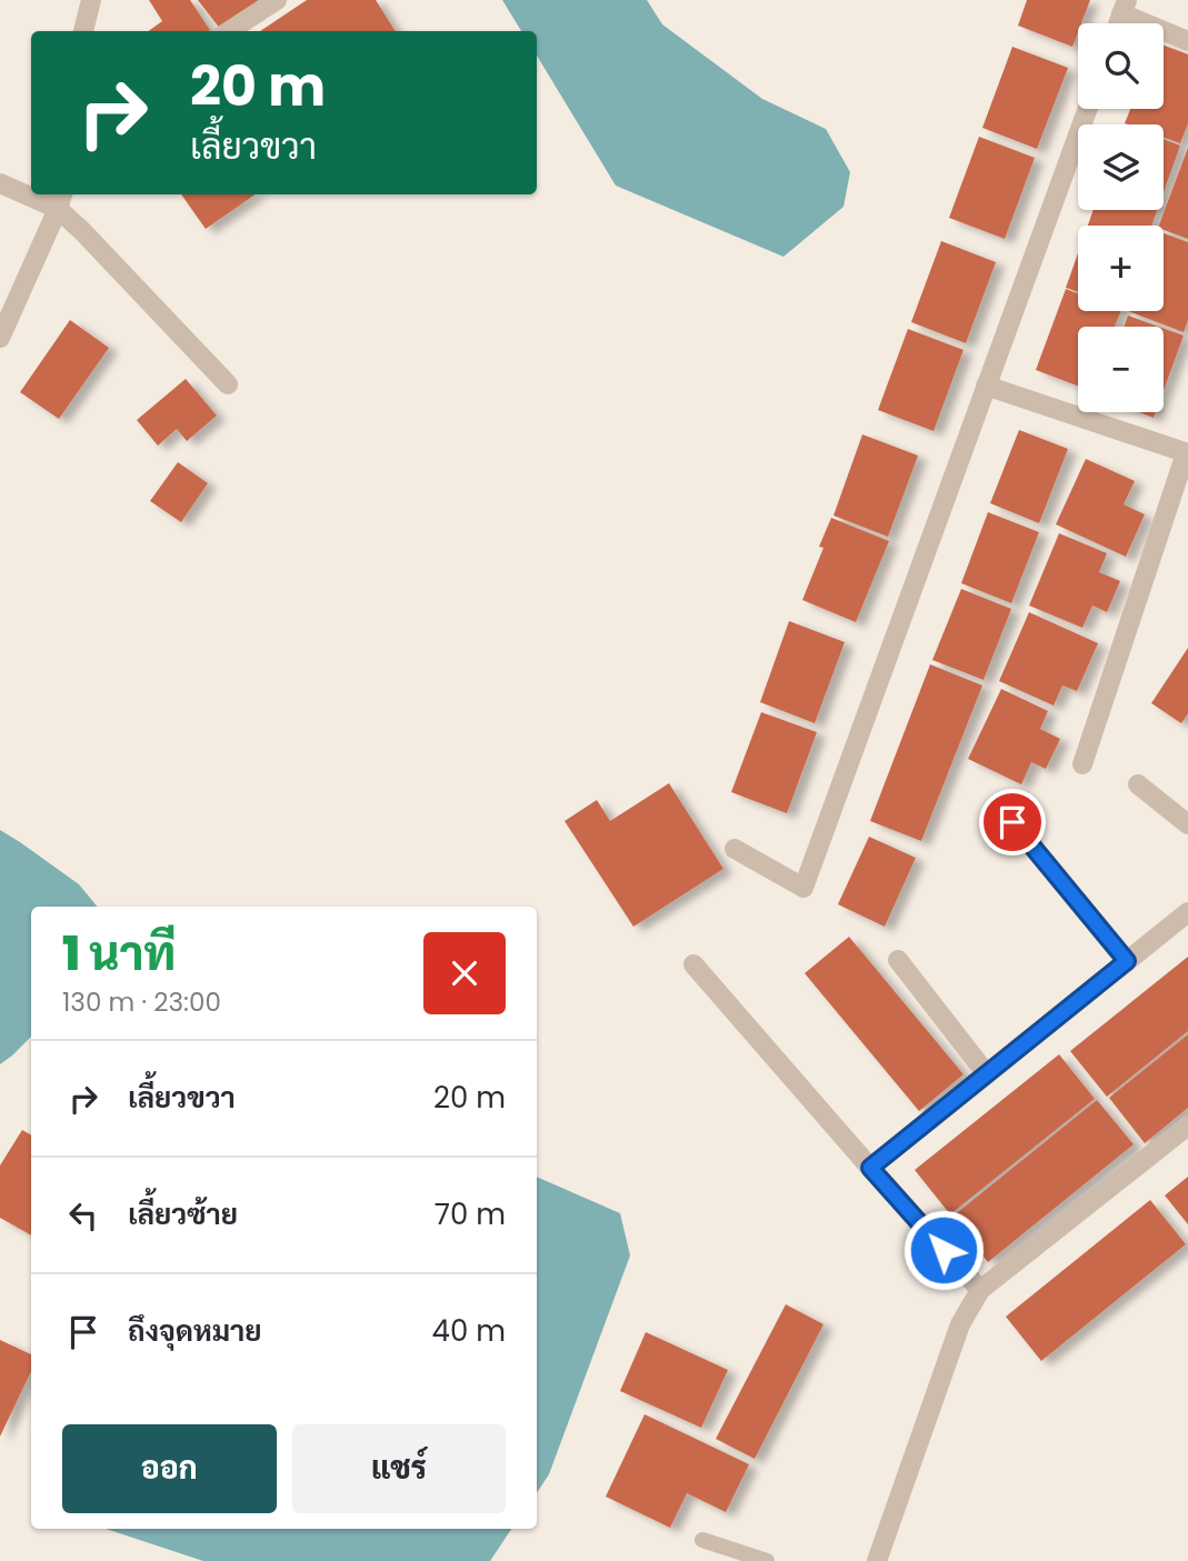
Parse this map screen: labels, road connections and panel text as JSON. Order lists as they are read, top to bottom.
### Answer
{
  "page": {
    "map_buttons": ["+", "−"],
    "turn": ["20 m", "เลี้ยวขวา"],
    "heading": ["1 นาที", "130 m · 23:00"],
    "list": [
      {
        "name": "เลี้ยวขวา",
        "value": "20 m"
      },
      {
        "name": "เลี้ยวซ้าย",
        "value": "70 m"
      },
      {
        "name": "ถึงจุดหมาย",
        "value": "40 m"
      }
    ],
    "buttons": ["ออก", "แชร์"]
  }
}
